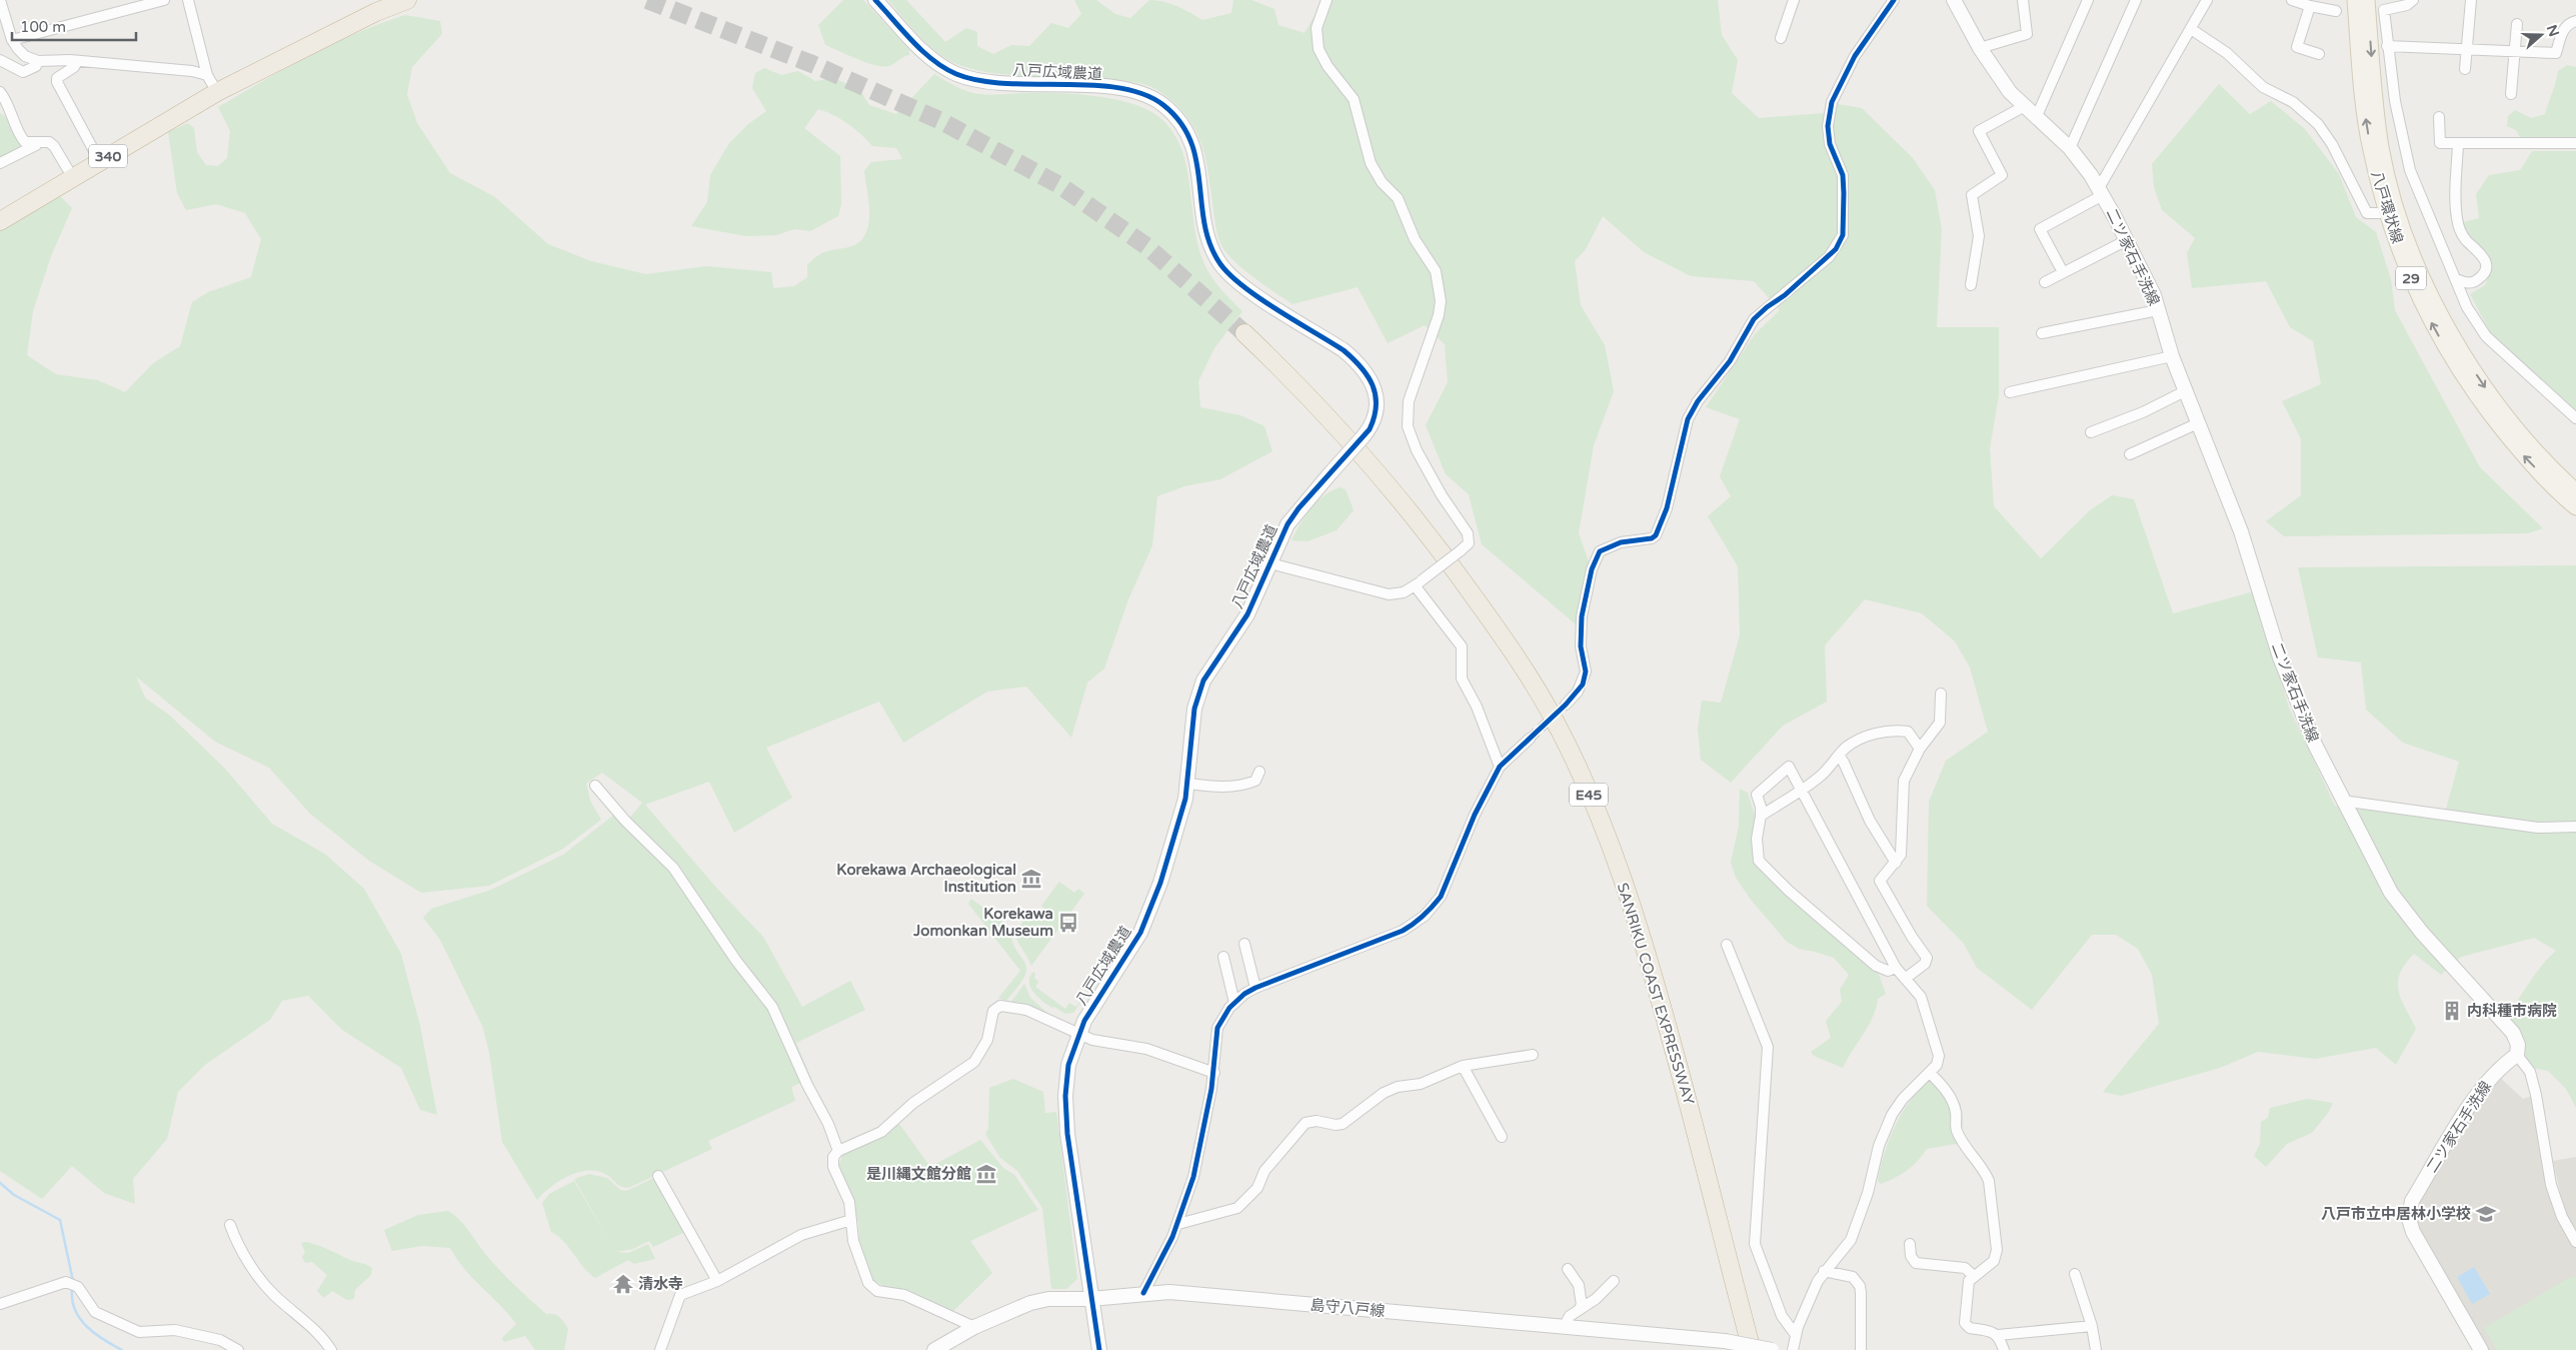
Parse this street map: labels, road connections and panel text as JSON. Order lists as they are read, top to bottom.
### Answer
{
  "streets": {
    "highway": ["340", "E45", "SANRIKU COAST EXPRESSWAY"],
    "main road": ["八戸環状線", "29"],
    "street": ["八戸広域農道", "二ツ家石手洗線", "島守八戸線"]
  },
  "crossings": [
    ["八戸広域農道", "島守八戸線"]
  ],
  "places": {
    "museum": ["Korekawa Archaeological Institution", "是川縄文館分館"],
    "bus stop": ["Korekawa Jomonkan Museum"],
    "building": ["内科種市病院"],
    "school or university": ["八戸市立中居林小学校"],
    "temple": ["清水寺"]
  },
  "scale_bar": "100 m",
  "north": "right"
}
